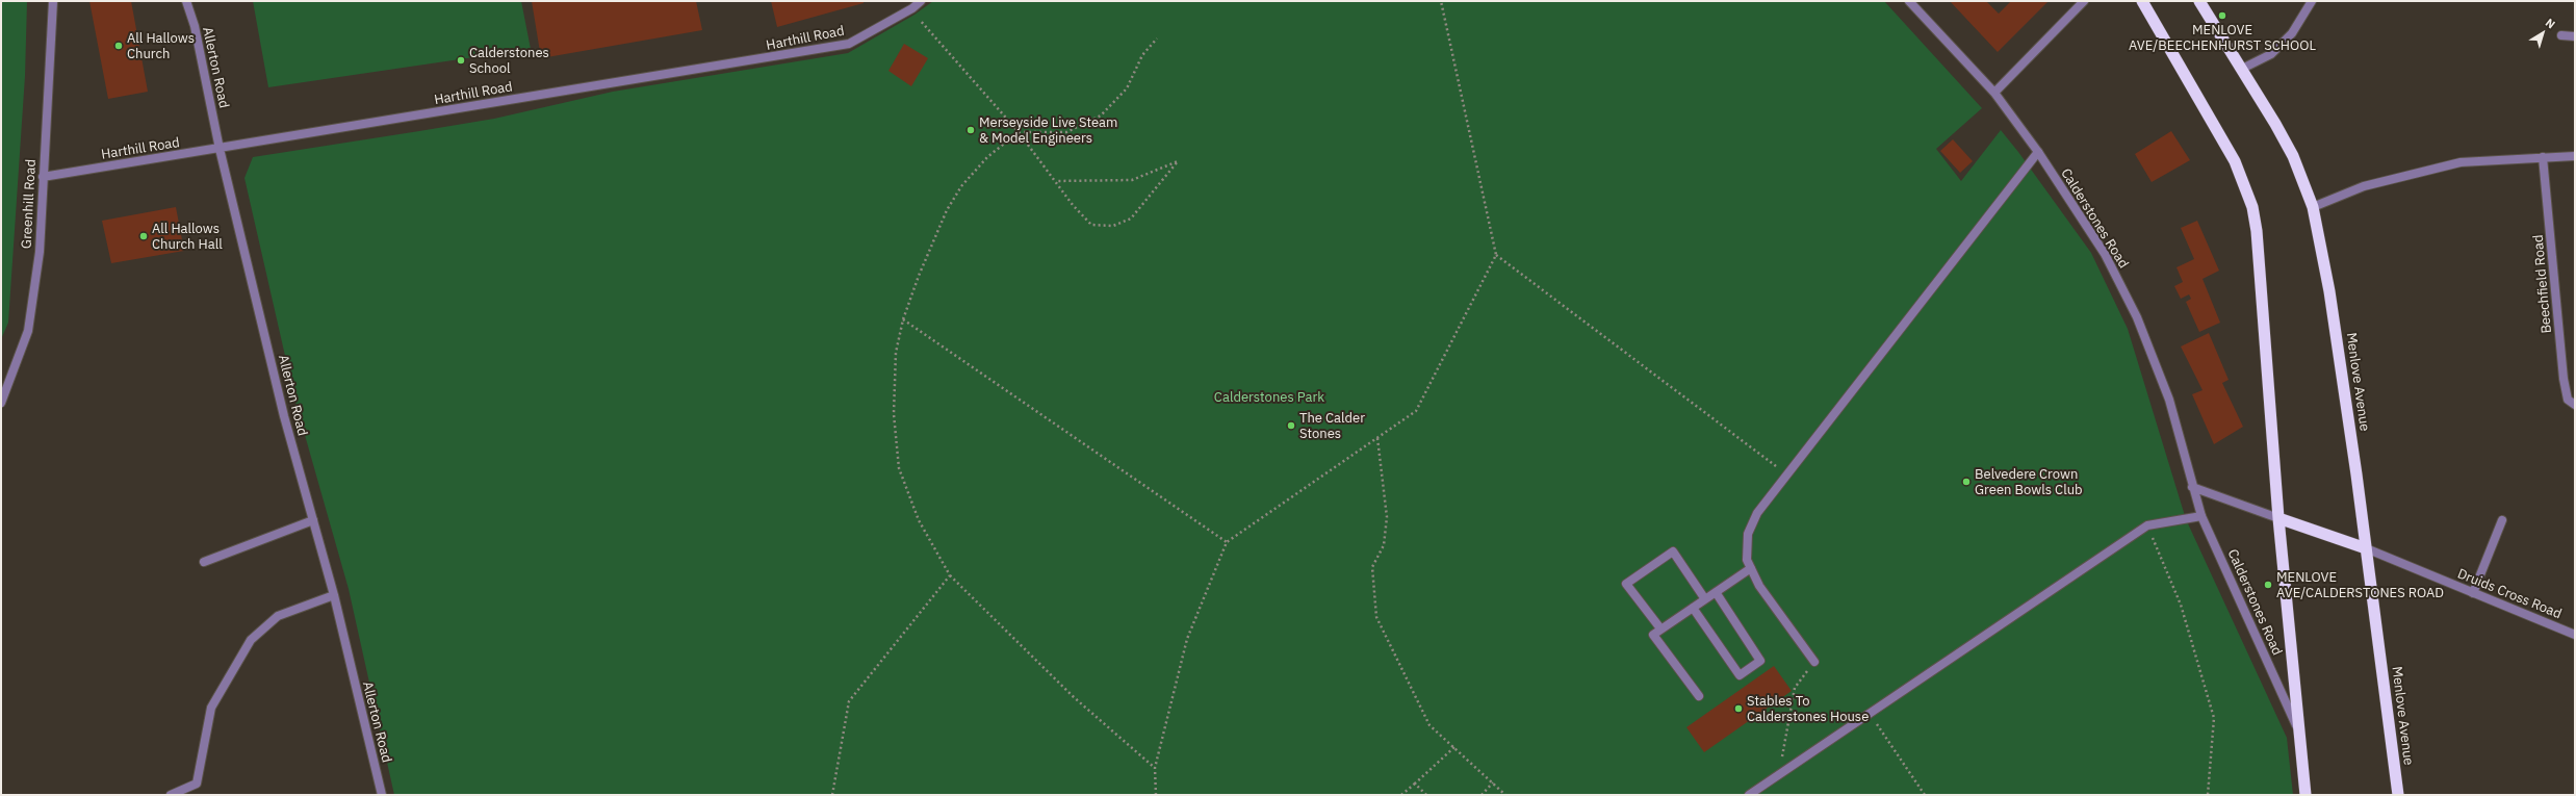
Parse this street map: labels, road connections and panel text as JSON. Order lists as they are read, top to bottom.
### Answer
{
  "streets": {
    "highway": ["Menlove Avenue"],
    "street": [
      "Harthill Road",
      "Allerton Road",
      "Greenhill Road",
      "Calderstones Road",
      "Beechfield Road",
      "Druids Cross Road"
    ]
  },
  "crossings": [
    ["Harthill Road", "Allerton Road"],
    ["Harthill Road", "Greenhill Road"],
    ["Menlove Avenue", "Druids Cross Road"]
  ],
  "parks": ["Calderstones Park"],
  "places": [
    "MENLOVE AVE/BEECHENHURST SCHOOL",
    "All Hallows Church",
    "Calderstones School",
    "Merseyside Live Steam & Model Engineers",
    "All Hallows Church Hall",
    "The Calder Stones",
    "Belvedere Crown Green Bowls Club",
    "MENLOVE AVE/CALDERSTONES ROAD",
    "Stables To Calderstones House"
  ],
  "north": "top right"
}
